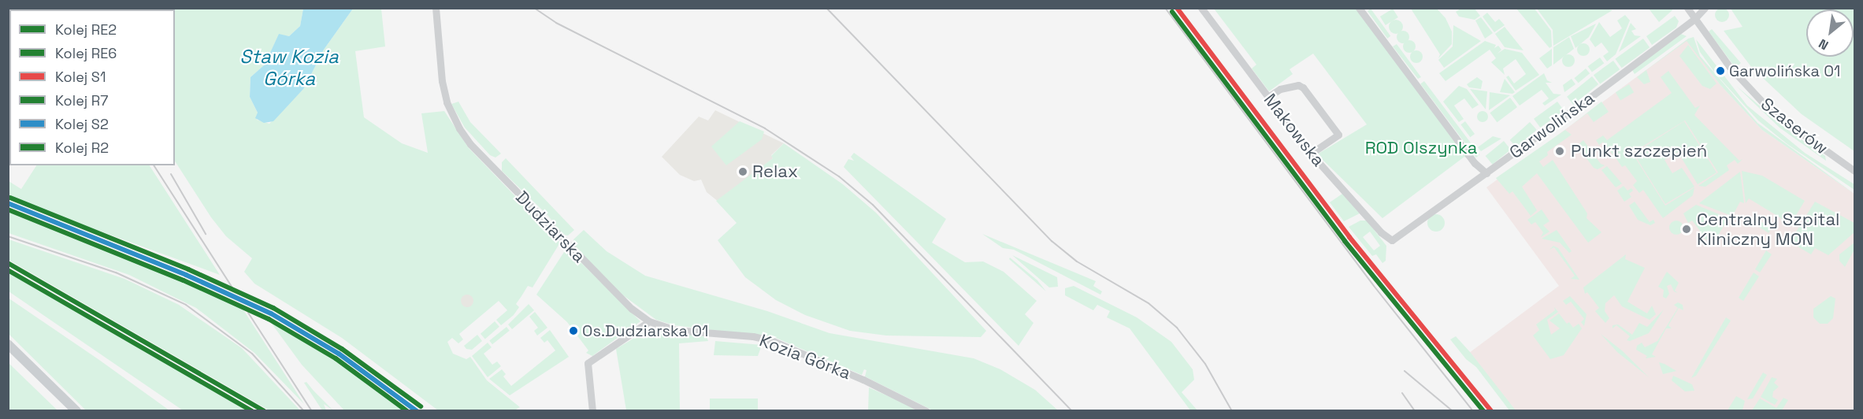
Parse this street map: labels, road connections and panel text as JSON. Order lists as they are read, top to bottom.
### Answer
{
  "streets": {
    "street": [
      "Garwolińska",
      "Szaserów",
      "Makowska",
      "Dudziarska",
      "Kozia Górka"
    ]
  },
  "crossings": [
    ["Garwolińska", "Szaserów"],
    ["Garwolińska", "Makowska"],
    ["Dudziarska", "Kozia Górka"]
  ],
  "water": ["Staw Kozia Górka"],
  "parks": ["ROD Olszynka"],
  "places": [
    "Garwolińska 01",
    "Punkt szczepień",
    "Relax",
    "Centralny Szpital Kliniczny MON",
    "Os.Dudziarska 01"
  ],
  "lines": [
    "rail line S1",
    "rail line R7",
    "rail line R2",
    "rail line S2",
    "rail line RE6",
    "rail line RE2"
  ],
  "legend": [
    "Kolej RE2",
    "Kolej RE6",
    "Kolej S1",
    "Kolej R7",
    "Kolej S2",
    "Kolej R2"
  ],
  "north": "bottom left"
}
